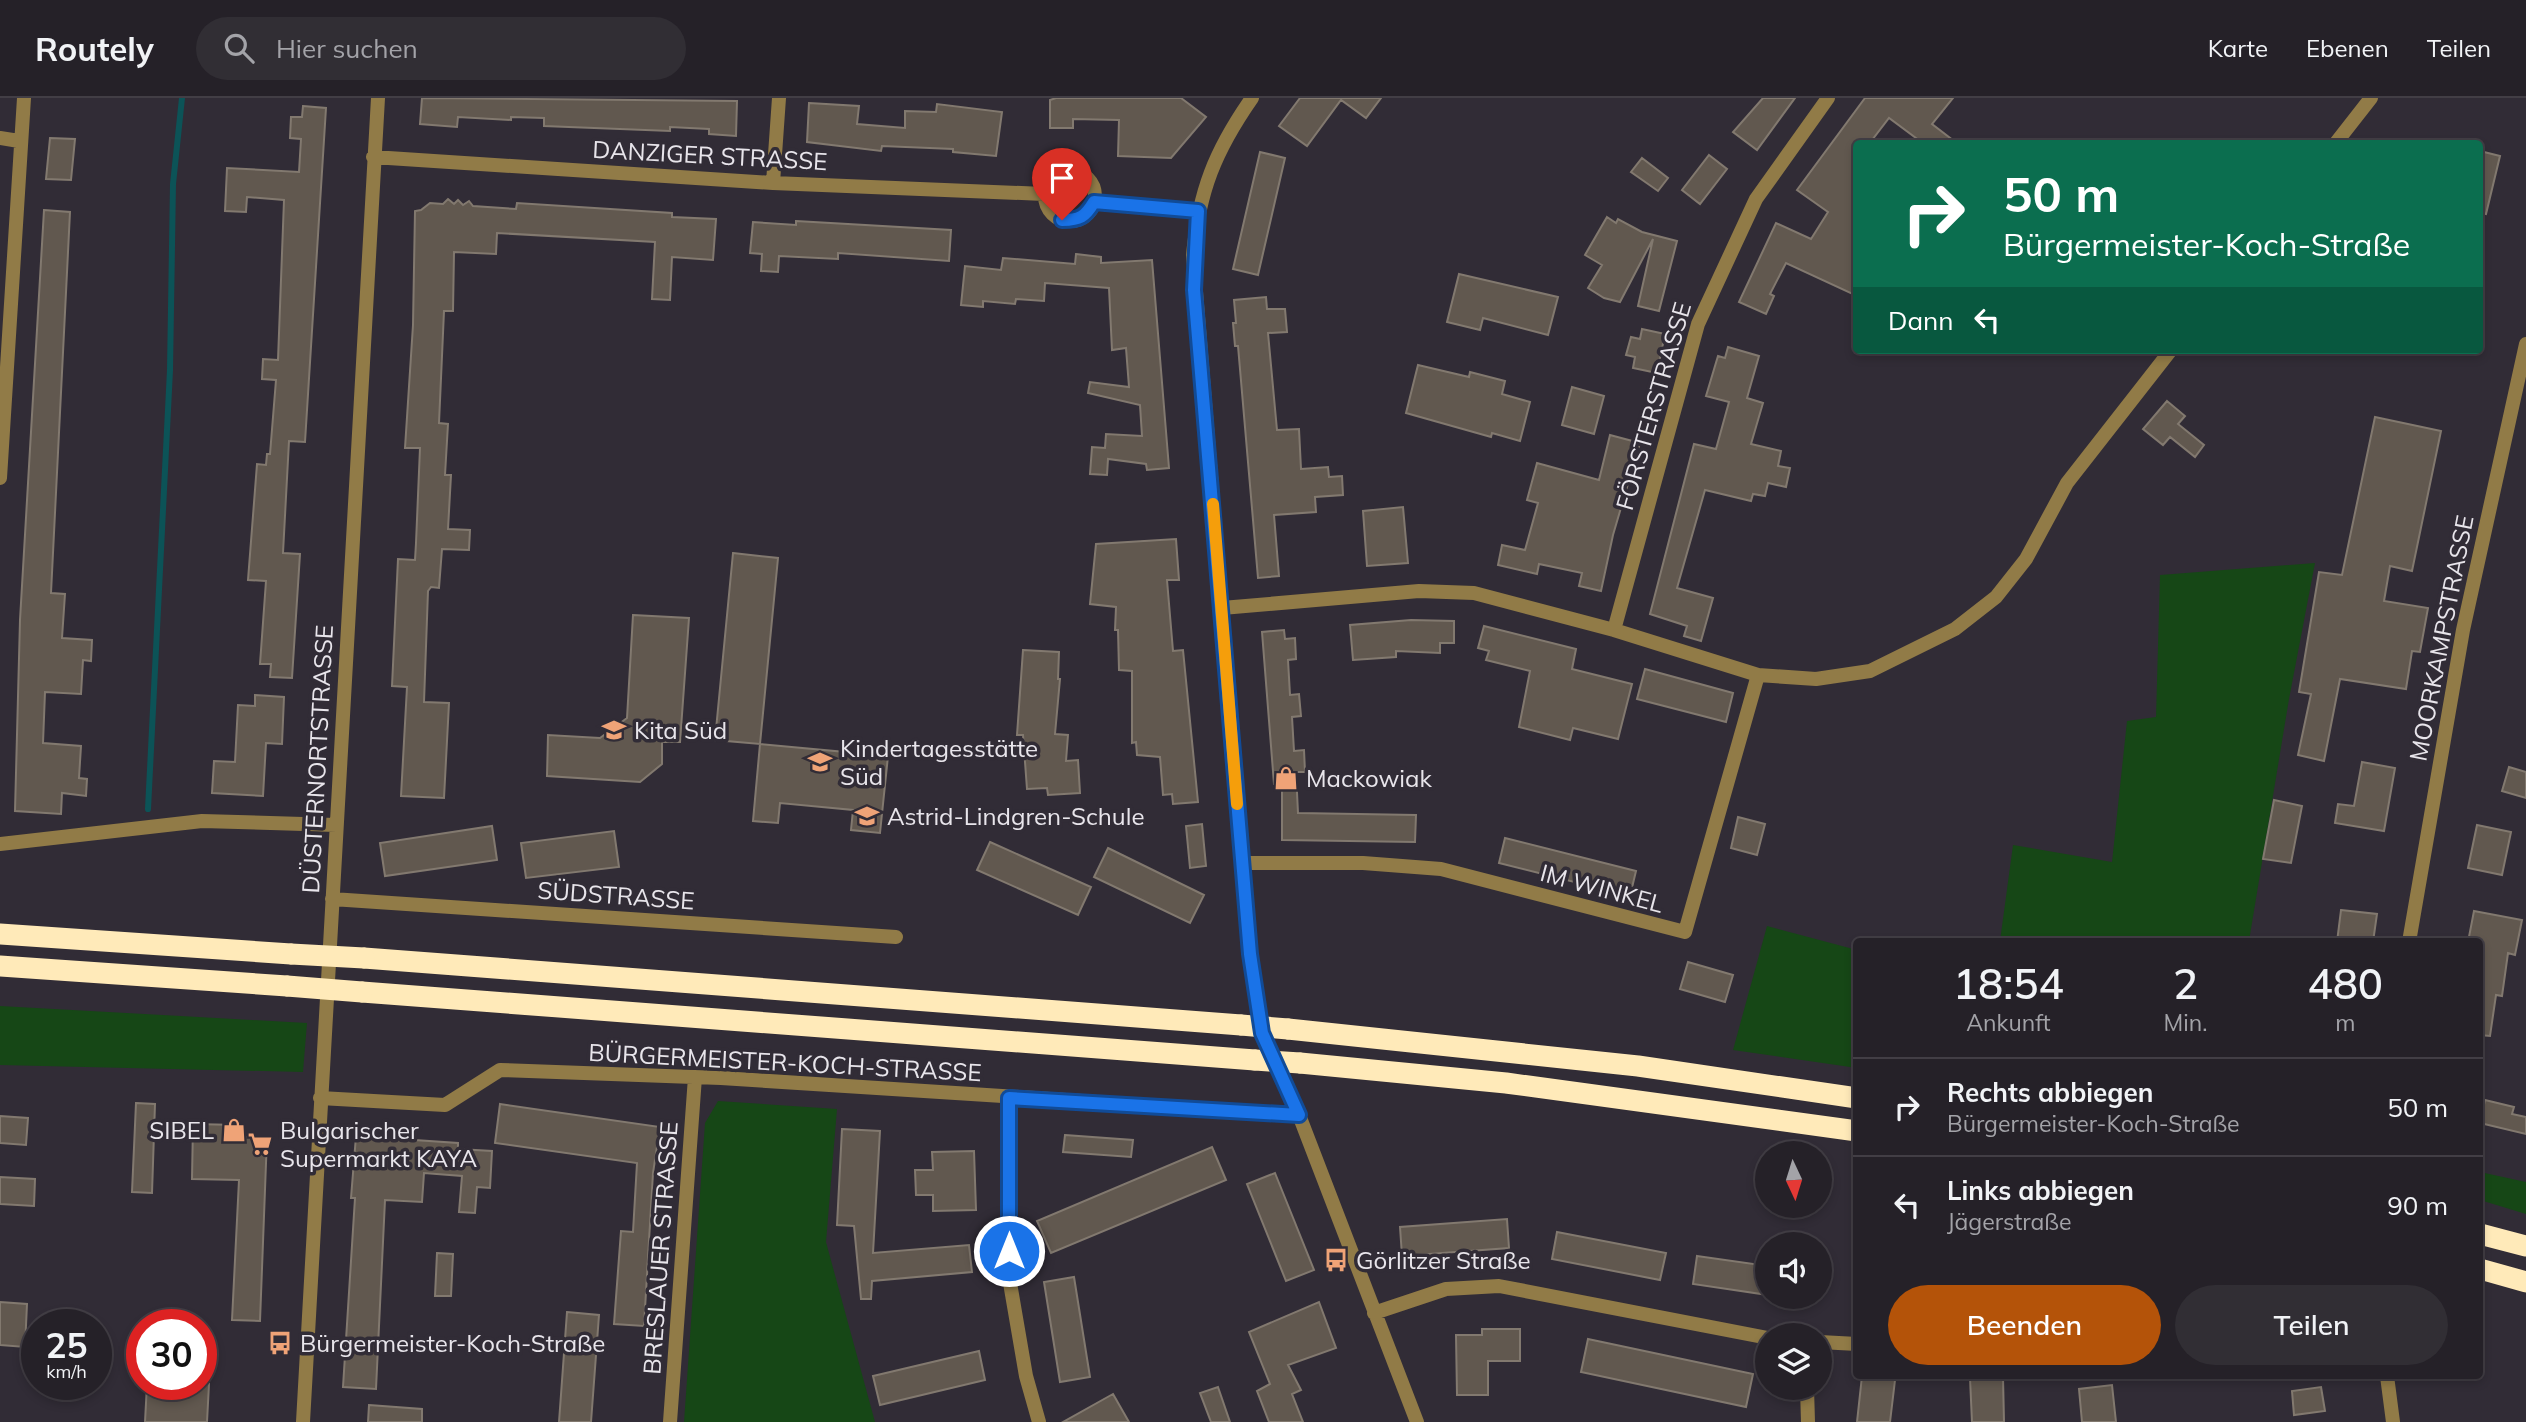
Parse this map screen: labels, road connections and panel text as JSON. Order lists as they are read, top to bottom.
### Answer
{
  "streets": {
    "street": [
      "DANZIGER STRASSE",
      "FÖRSTERSTRASSE",
      "MOORKAMPSTRASSE",
      "DÜSTERNORTSTRASSE",
      "IM WINKEL",
      "SÜDSTRASSE",
      "BÜRGERMEISTER-KOCH-STRASSE",
      "BRESLAUER STRASSE"
    ]
  },
  "crossings": [
    ["DANZIGER STRASSE", "DÜSTERNORTSTRASSE"],
    ["DÜSTERNORTSTRASSE", "SÜDSTRASSE"],
    ["DÜSTERNORTSTRASSE", "BÜRGERMEISTER-KOCH-STRASSE"],
    ["BÜRGERMEISTER-KOCH-STRASSE", "BRESLAUER STRASSE"]
  ],
  "places": {
    "school or university": ["Kita Süd", "Kindertagesstätte Süd", "Astrid-Lindgren-Schule"],
    "shop": ["Mackowiak", "SIBEL"],
    "supermarket": ["Bulgarischer Supermarkt KAYA"],
    "bus stop": ["Görlitzer Straße", "Bürgermeister-Koch-Straße"]
  },
  "north": "bottom",
  "page": {
    "header": "Routely",
    "search": "Hier suchen",
    "nav": ["Karte", "Ebenen", "Teilen"],
    "turn": ["50 m", "Bürgermeister-Koch-Straße"],
    "then": "Dann",
    "eta": [
      "18:54",
      "Ankunft",
      "2",
      "Min.",
      "480",
      "m"
    ],
    "list": [
      {
        "name": "Rechts abbiegen",
        "note": "Bürgermeister-Koch-Straße",
        "value": "50 m"
      },
      {
        "name": "Links abbiegen",
        "note": "Jägerstraße",
        "value": "90 m"
      }
    ],
    "buttons": ["Beenden", "Teilen"],
    "speed": "25 km/h",
    "limit": "30"
  }
}
